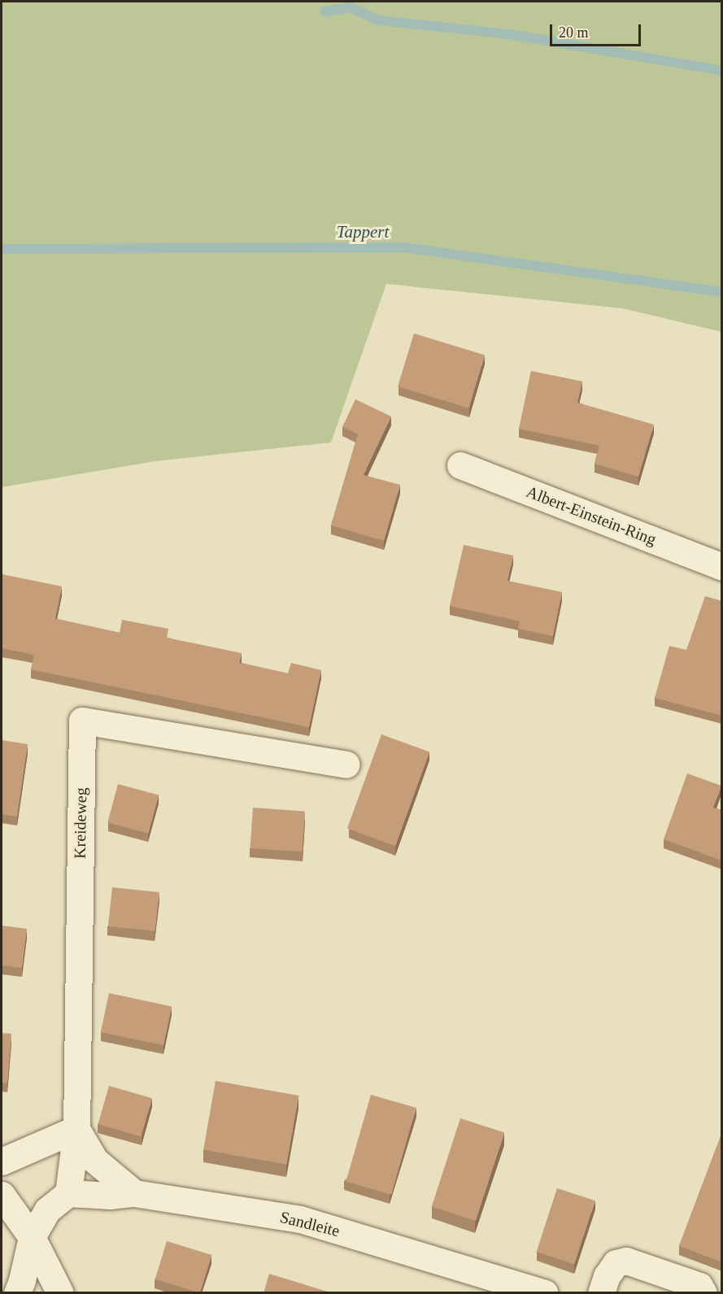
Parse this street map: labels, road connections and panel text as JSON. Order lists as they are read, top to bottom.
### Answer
{
  "streets": {
    "street": ["Albert-Einstein-Ring", "Kreideweg", "Sandleite"]
  },
  "crossings": [
    ["Kreideweg", "Sandleite"]
  ],
  "water": ["Tappert"],
  "scale_bar": "20 m"
}
